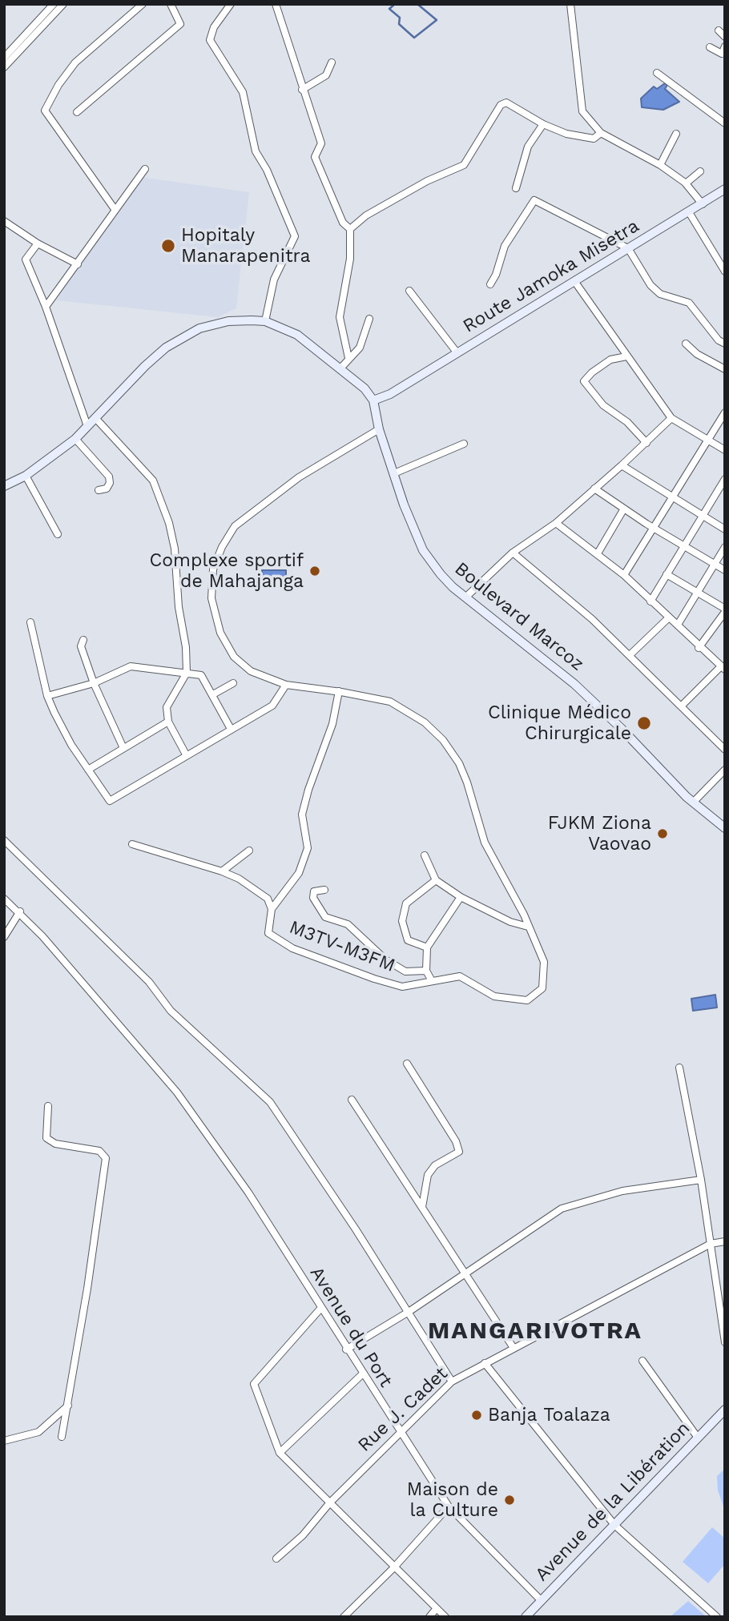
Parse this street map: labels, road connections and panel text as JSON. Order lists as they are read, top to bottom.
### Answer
{
  "streets": {
    "main road": ["Route Jamoka Misetra", "Boulevard Marcoz", "Avenue de la Libération"],
    "street": ["M3TV-M3FM", "Avenue du Port", "Rue J. Cadet"]
  },
  "crossings": [
    ["Route Jamoka Misetra", "Boulevard Marcoz"],
    ["Avenue du Port", "Rue J. Cadet"],
    ["Avenue du Port", "Avenue de la Libération"]
  ],
  "districts": ["MANGARIVOTRA"],
  "places": [
    "Hopitaly Manarapenitra",
    "Complexe sportif de Mahajanga",
    "Clinique Médico Chirurgicale",
    "FJKM Ziona Vaovao",
    "Banja Toalaza",
    "Maison de la Culture"
  ]
}
